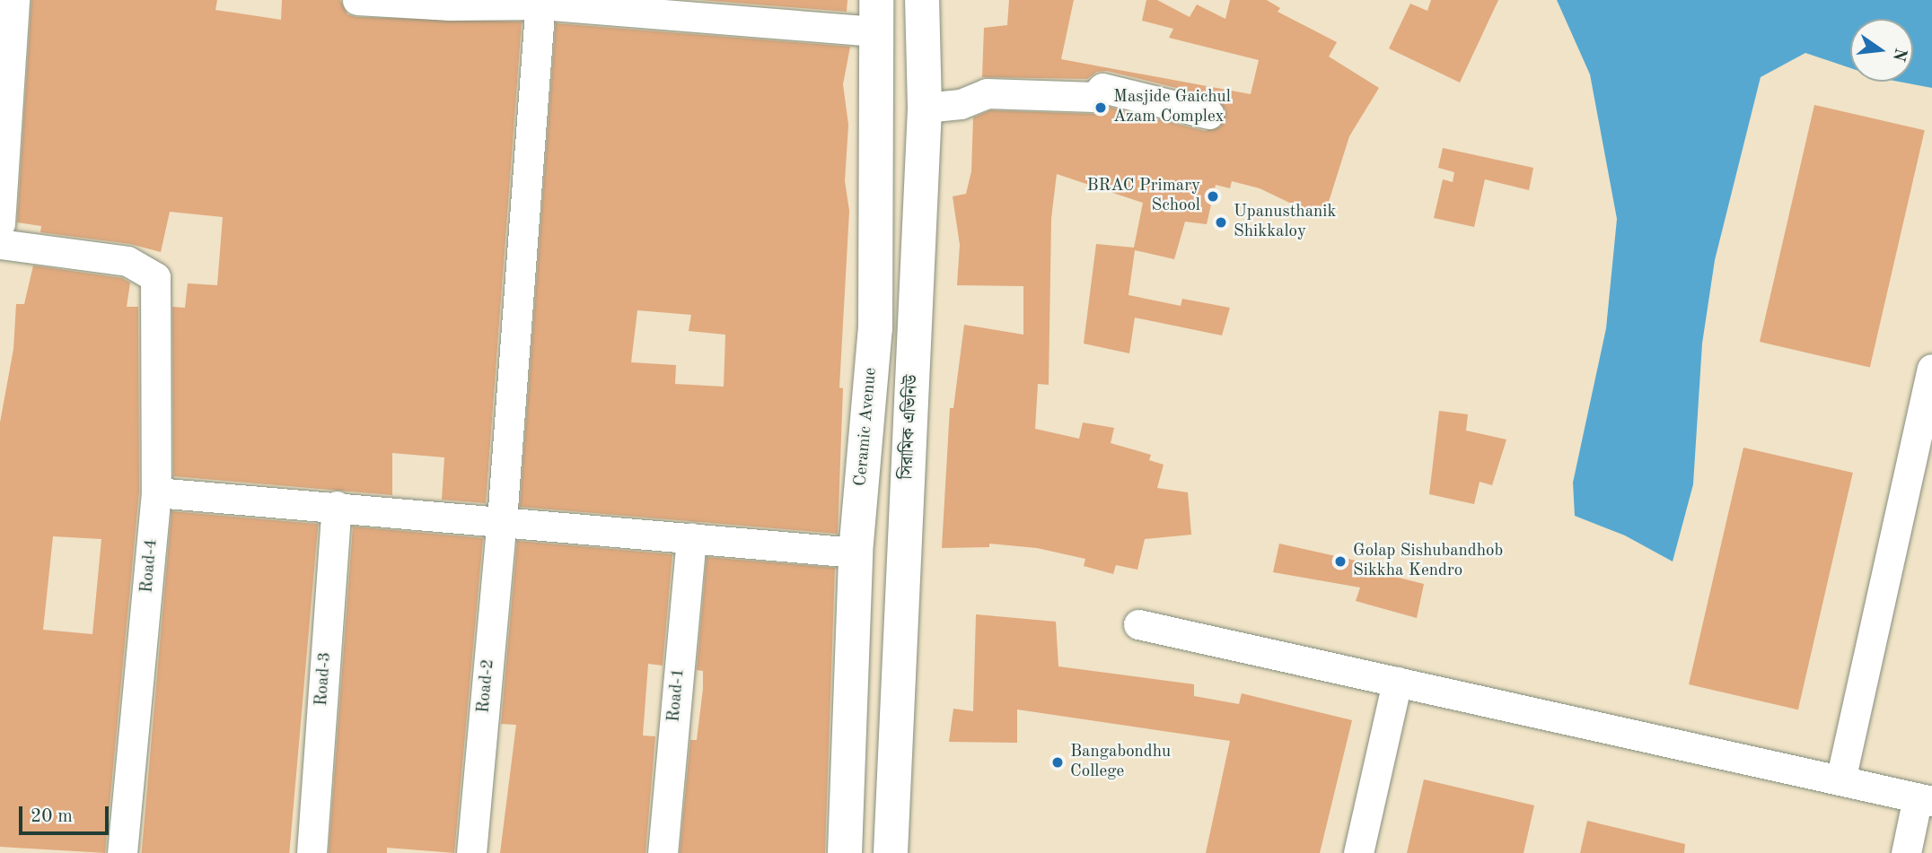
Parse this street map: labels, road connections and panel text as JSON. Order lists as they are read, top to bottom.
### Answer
{
  "streets": {
    "main road": ["Ceramic Avenue", "সিরামিক এভিনিউ"],
    "street": [
      "Road-4",
      "Road-3",
      "Road-2",
      "Road-1"
    ]
  },
  "places": [
    "Masjide Gaichul Azam Complex",
    "BRAC Primary School",
    "Upanusthanik Shikkaloy",
    "Golap Sishubandhob Sikkha Kendro",
    "Bangabondhu College"
  ],
  "scale_bar": "20 m",
  "north": "right"
}
